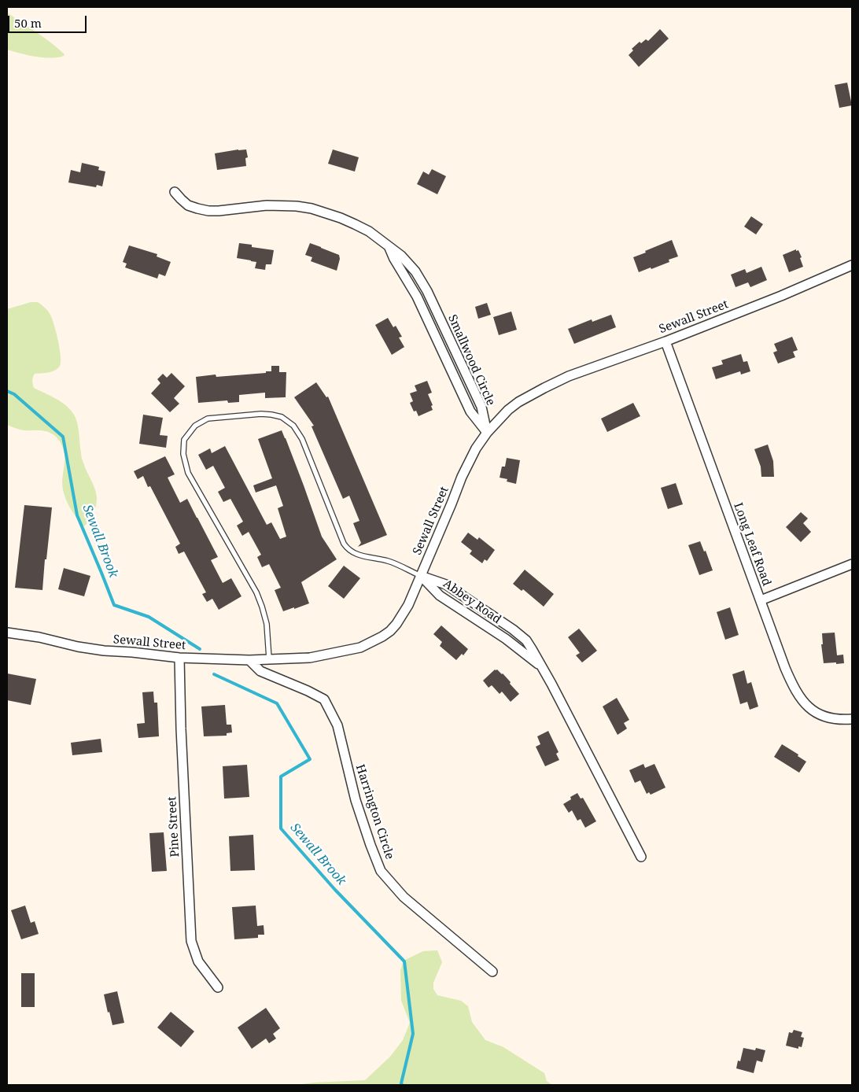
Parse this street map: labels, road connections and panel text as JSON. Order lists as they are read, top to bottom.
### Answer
{
  "streets": {
    "street": [
      "Sewall Street",
      "Smallwood Circle",
      "Long Leaf Road",
      "Abbey Road",
      "Harrington Circle",
      "Pine Street"
    ]
  },
  "crossings": [
    ["Sewall Street", "Smallwood Circle"],
    ["Sewall Street", "Long Leaf Road"],
    ["Sewall Street", "Abbey Road"],
    ["Sewall Street", "Harrington Circle"],
    ["Sewall Street", "Pine Street"]
  ],
  "water": ["Sewall Brook"],
  "scale_bar": "50 m"
}
